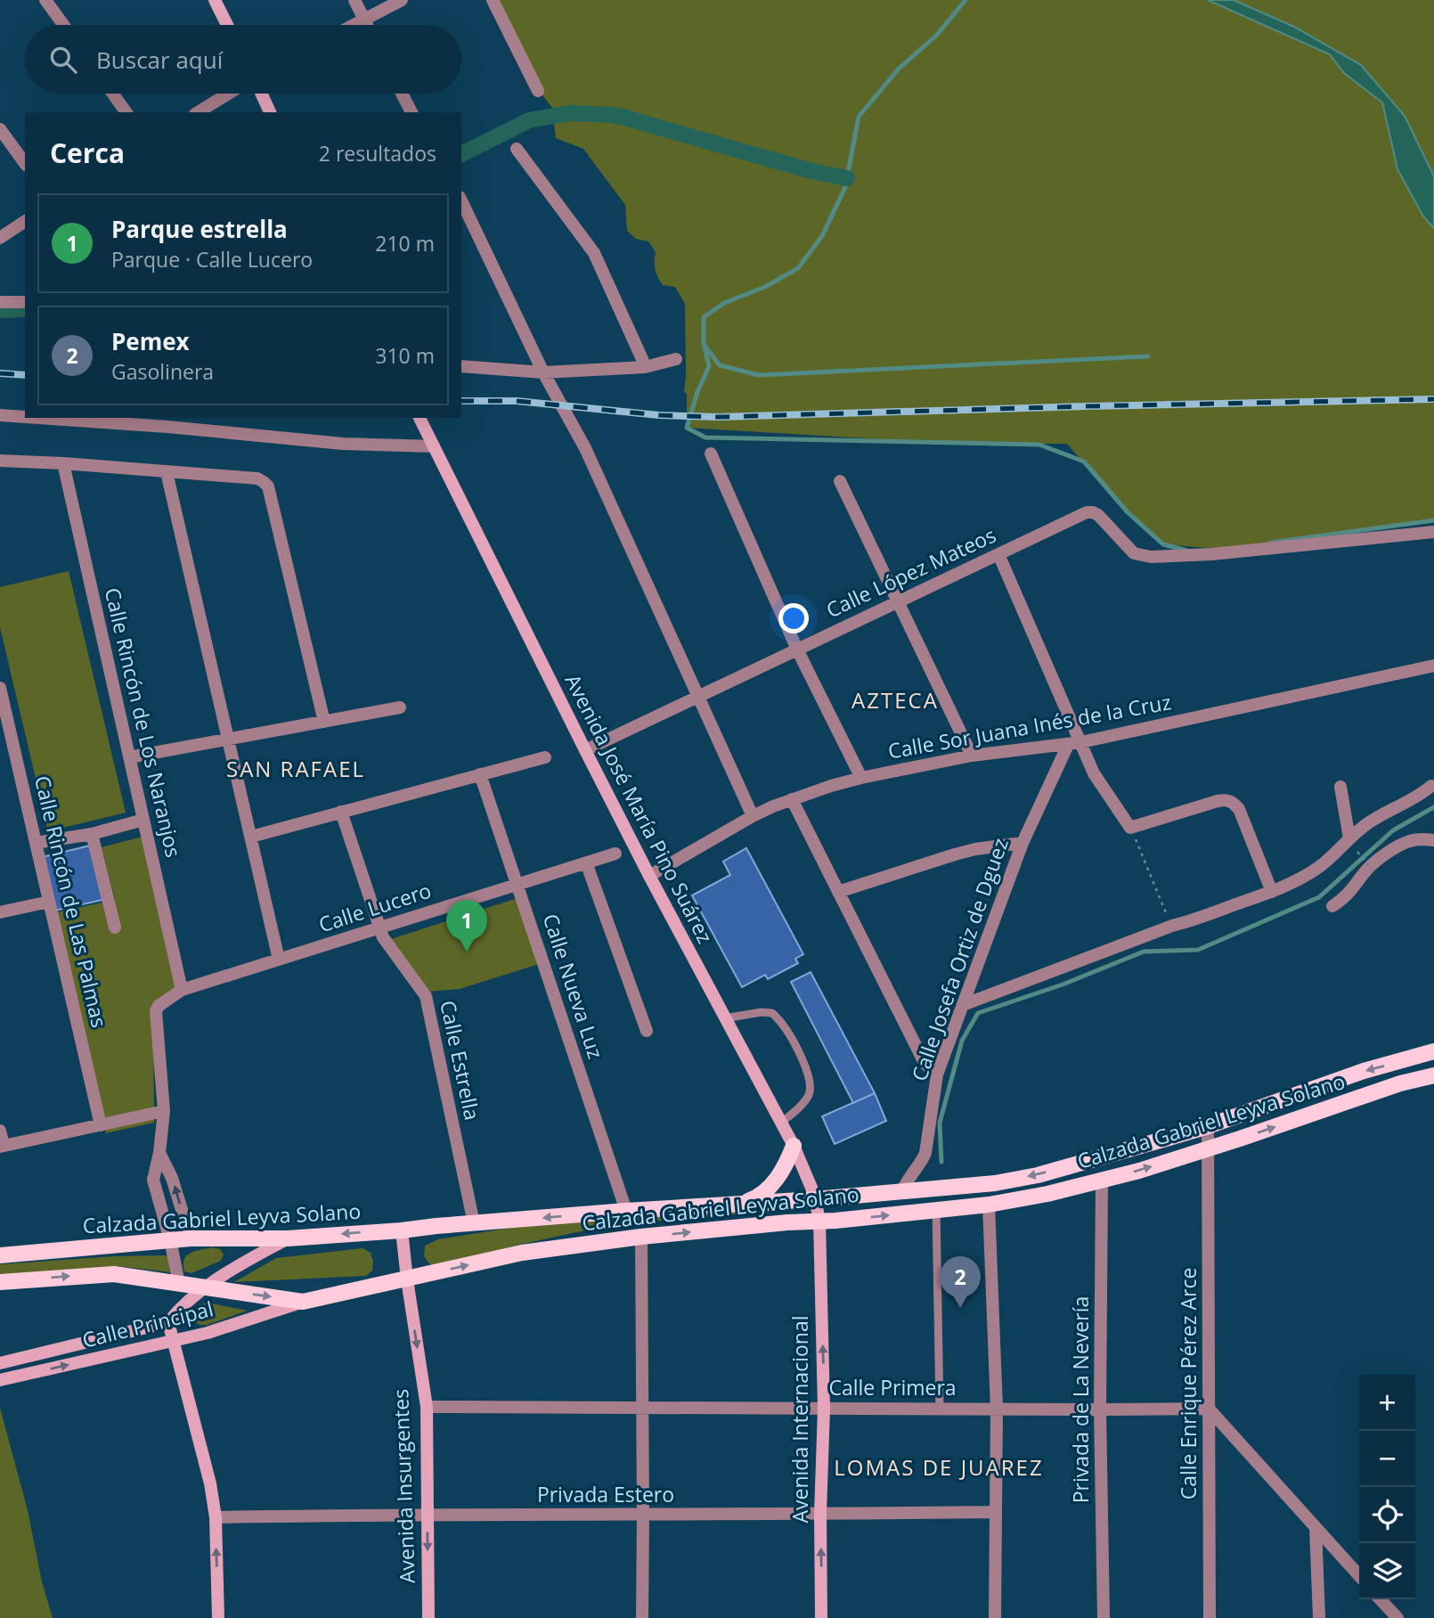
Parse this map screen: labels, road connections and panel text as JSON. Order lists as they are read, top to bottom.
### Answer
{
  "streets": {
    "main road": ["Calzada Gabriel Leyva Solano"],
    "street": [
      "Calle López Mateos",
      "Calle Rincón de Los Naranjos",
      "Calle Sor Juana Inés de la Cruz",
      "Avenida José María Pino Suárez",
      "Calle Rincón de Las Palmas",
      "Calle Lucero",
      "Calle Josefa Ortiz de Dguez",
      "Calle Nueva Luz",
      "Calle Estrella",
      "Calle Principal",
      "Calle Enrique Pérez Arce",
      "Calle Primera",
      "Privada de La Nevería",
      "Avenida Internacional",
      "Avenida Insurgentes",
      "Privada Estero"
    ]
  },
  "crossings": [
    ["Calle López Mateos", "Avenida José María Pino Suárez"],
    ["Calle Rincón de Los Naranjos", "Calle Lucero"],
    ["Calle Sor Juana Inés de la Cruz", "Avenida José María Pino Suárez"],
    ["Calle Sor Juana Inés de la Cruz", "Calle Josefa Ortiz de Dguez"],
    ["Avenida José María Pino Suárez", "Calzada Gabriel Leyva Solano"],
    ["Avenida José María Pino Suárez", "Avenida Internacional"],
    ["Calle Lucero", "Calle Nueva Luz"],
    ["Calle Lucero", "Calle Estrella"],
    ["Calle Josefa Ortiz de Dguez", "Calzada Gabriel Leyva Solano"],
    ["Calle Nueva Luz", "Calzada Gabriel Leyva Solano"],
    ["Calle Estrella", "Calzada Gabriel Leyva Solano"],
    ["Calzada Gabriel Leyva Solano", "Calle Principal"],
    ["Calzada Gabriel Leyva Solano", "Calle Enrique Pérez Arce"],
    ["Calzada Gabriel Leyva Solano", "Privada de La Nevería"],
    ["Calzada Gabriel Leyva Solano", "Avenida Internacional"],
    ["Calzada Gabriel Leyva Solano", "Avenida Insurgentes"],
    ["Calle Enrique Pérez Arce", "Calle Primera"],
    ["Calle Primera", "Privada de La Nevería"],
    ["Calle Primera", "Avenida Internacional"],
    ["Calle Primera", "Avenida Insurgentes"],
    ["Avenida Internacional", "Privada Estero"],
    ["Avenida Insurgentes", "Privada Estero"]
  ],
  "one_way": ["Avenida Internacional", "Avenida Insurgentes"],
  "districts": ["AZTECA", "SAN RAFAEL", "LOMAS DE JUAREZ"],
  "page": {
    "search": "Buscar aquí",
    "heading": ["Cerca", "2 resultados"],
    "list": [
      {
        "mark": "1",
        "name": "Parque estrella",
        "note": "Parque · Calle Lucero",
        "value": "210 m"
      },
      {
        "mark": "2",
        "name": "Pemex",
        "note": "Gasolinera",
        "value": "310 m"
      }
    ],
    "pins": ["1", "2"],
    "map_buttons": ["+", "−"]
  }
}
